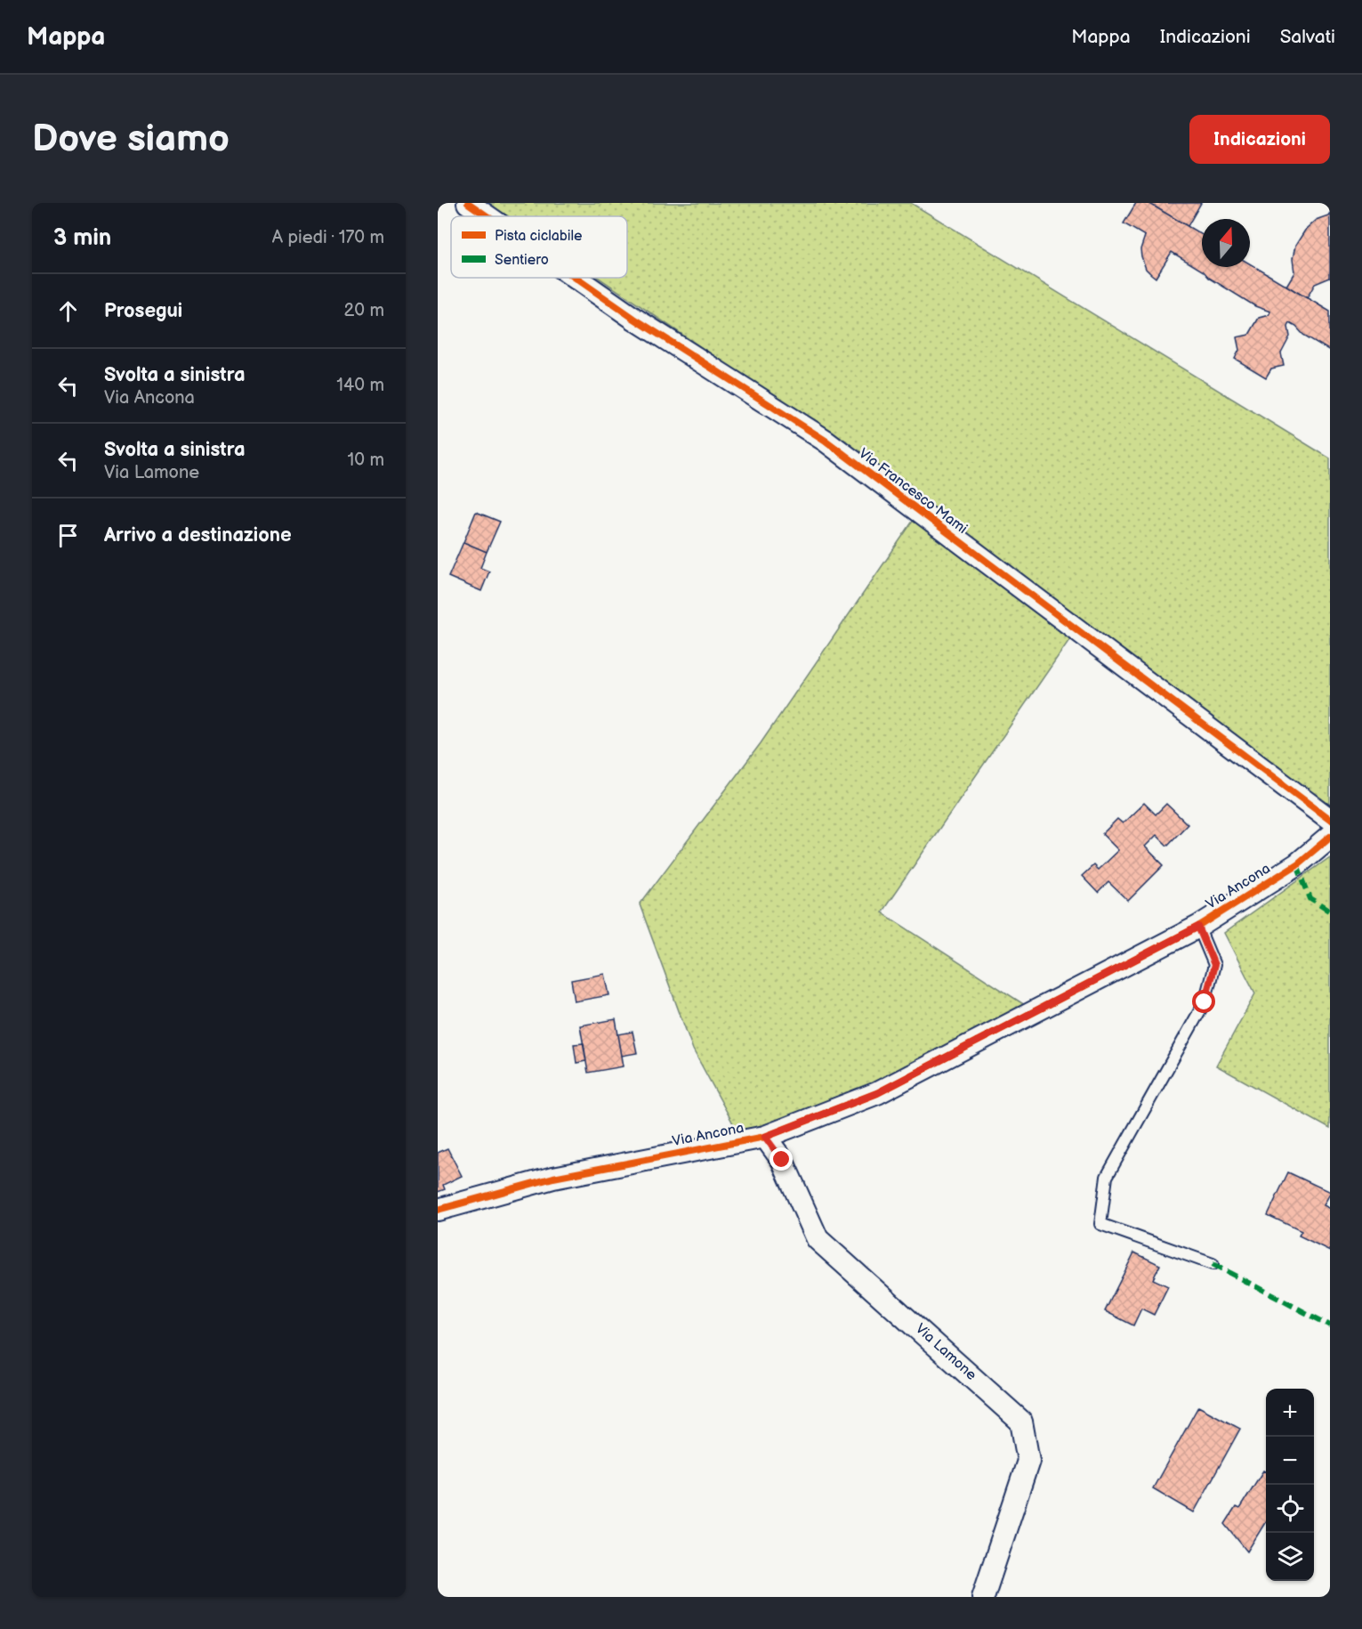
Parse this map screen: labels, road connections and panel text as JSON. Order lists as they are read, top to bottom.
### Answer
{
  "streets": {
    "street": ["Via Francesco Mami", "Via Ancona", "Via Lamone"]
  },
  "crossings": [
    ["Via Ancona", "Via Lamone"]
  ],
  "legend": ["Pista ciclabile", "Sentiero"],
  "north": "top",
  "page": {
    "header": "Mappa",
    "nav": ["Mappa", "Indicazioni", "Salvati"],
    "buttons": "Indicazioni",
    "title": "Dove siamo",
    "heading": ["3 min", "A piedi · 170 m"],
    "list": [
      ["Prosegui", "20 m"],
      ["Svolta a sinistra", "Via Ancona", "140 m"],
      ["Svolta a sinistra", "Via Lamone", "10 m"],
      "Arrivo a destinazione"
    ],
    "map_buttons": ["+", "−"]
  }
}
